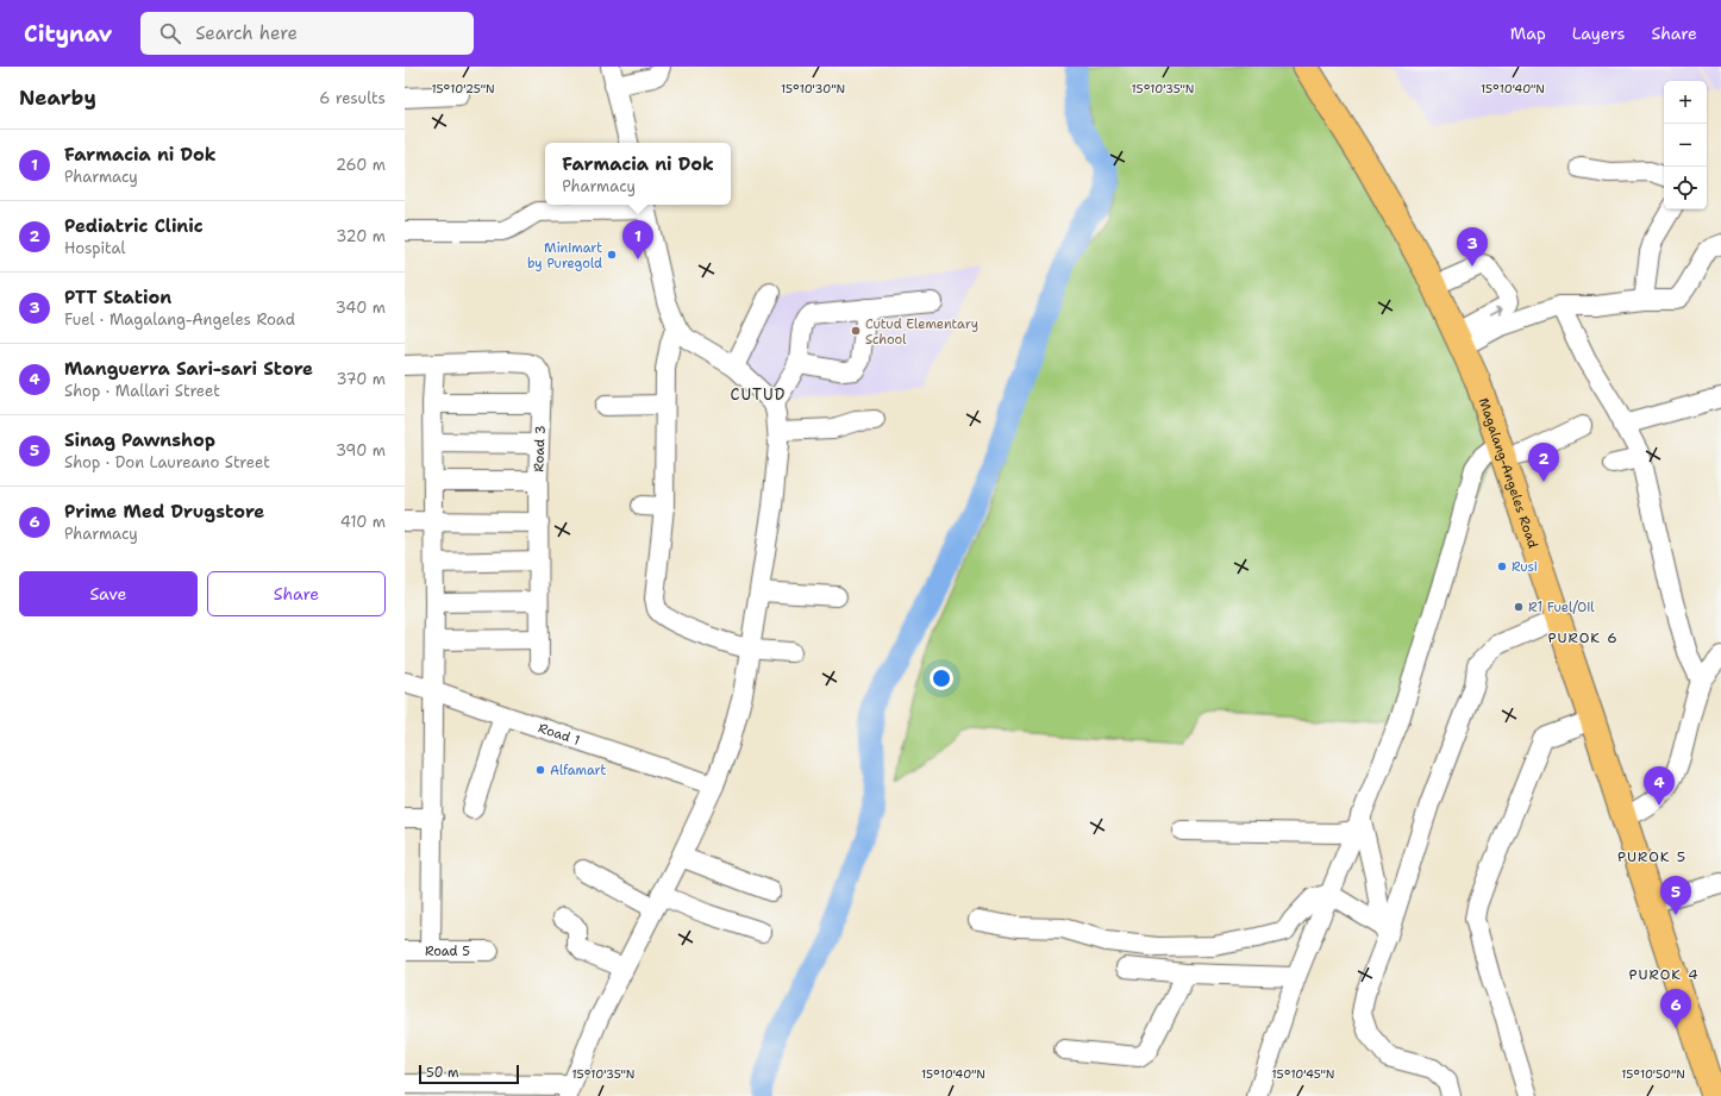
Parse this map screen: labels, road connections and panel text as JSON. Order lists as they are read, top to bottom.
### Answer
{
  "streets": {
    "main road": ["Magalang-Angeles Road"],
    "street": ["Road 3", "Road 1", "Road 5"]
  },
  "districts": [
    "CUTUD",
    "PUROK 6",
    "PUROK 5",
    "PUROK 4"
  ],
  "places": [
    "Minimart by Puregold",
    "Cutud Elementary School",
    "Rusi",
    "R1 Fuel/Oil",
    "Alfamart"
  ],
  "scale_bar": "50 m",
  "page": {
    "header": "Citynav",
    "search": "Search here",
    "nav": ["Map", "Layers", "Share"],
    "heading": ["Nearby", "6 results"],
    "map_buttons": ["+", "−"],
    "list": [
      {
        "mark": "1",
        "name": "Farmacia ni Dok",
        "note": "Pharmacy",
        "value": "260 m"
      },
      {
        "mark": "2",
        "name": "Pediatric Clinic",
        "note": "Hospital",
        "value": "320 m"
      },
      {
        "mark": "3",
        "name": "PTT Station",
        "note": "Fuel · Magalang-Angeles Road",
        "value": "340 m"
      },
      {
        "mark": "4",
        "name": "Manguerra Sari-sari Store",
        "note": "Shop · Mallari Street",
        "value": "370 m"
      },
      {
        "mark": "5",
        "name": "Sinag Pawnshop",
        "note": "Shop · Don Laureano Street",
        "value": "390 m"
      },
      {
        "mark": "6",
        "name": "Prime Med Drugstore",
        "note": "Pharmacy",
        "value": "410 m"
      }
    ],
    "popup": ["Farmacia ni Dok", "Pharmacy"],
    "pins": [
      "1",
      "3",
      "2",
      "4",
      "5",
      "6"
    ],
    "buttons": ["Save", "Share"],
    "scale": "50 m"
  },
  "coordinates": [
    "15°10'25\"N",
    "15°10'30\"N",
    "15°10'35\"N",
    "15°10'40\"N",
    "15°10'45\"N",
    "15°10'50\"N"
  ]
}
